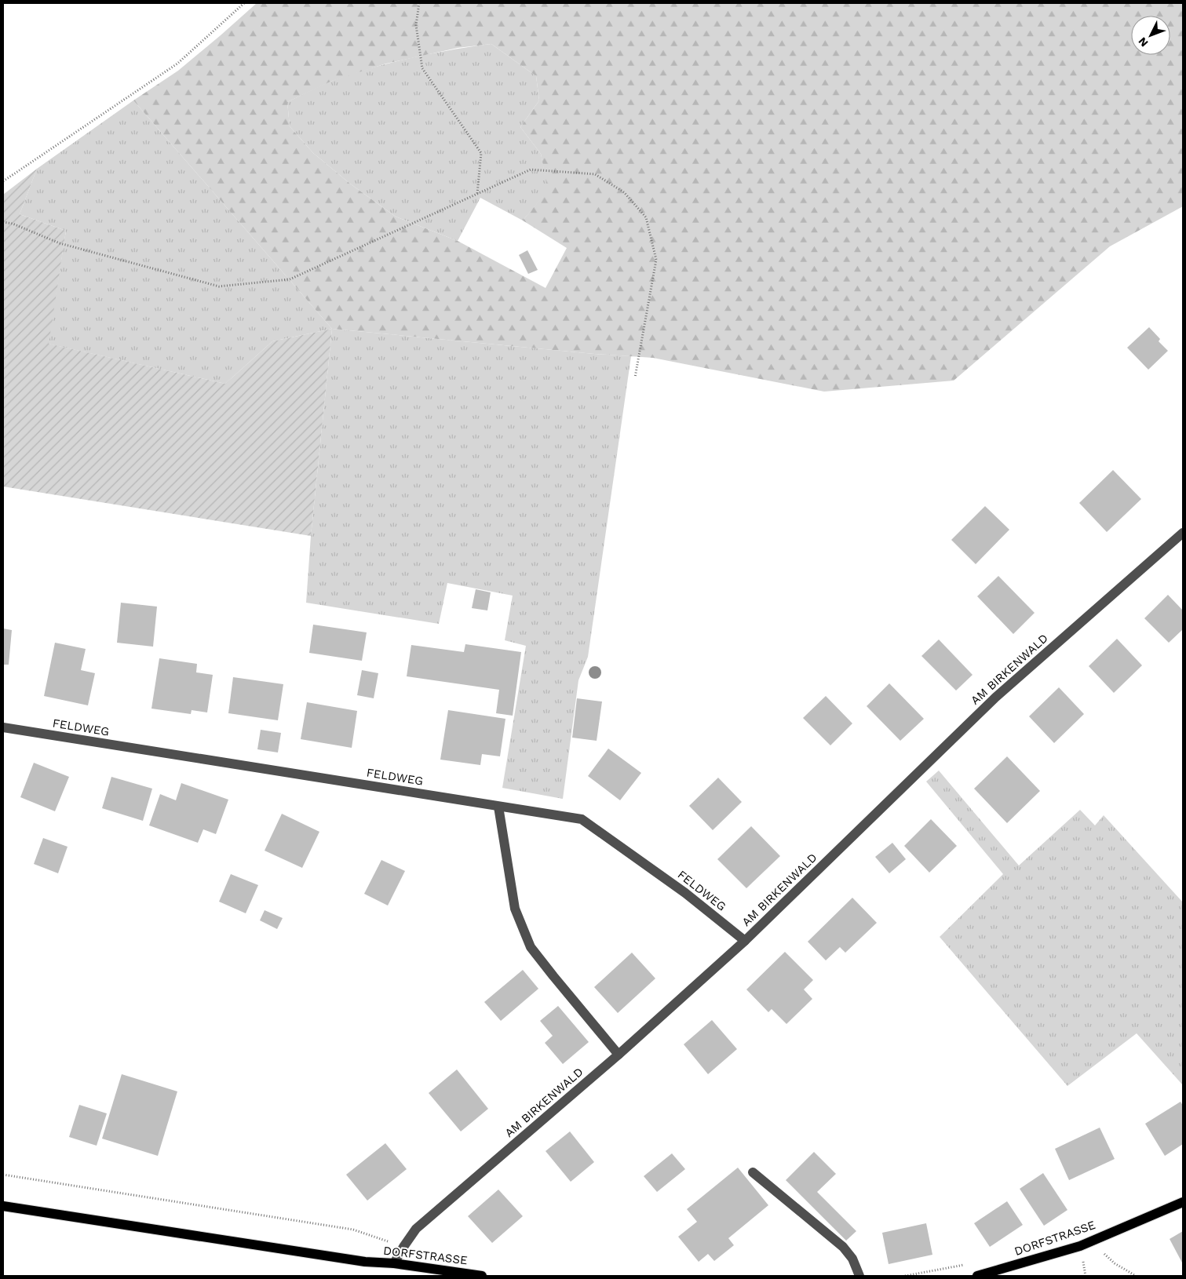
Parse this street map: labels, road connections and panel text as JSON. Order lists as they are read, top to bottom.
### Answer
{
  "streets": {
    "main road": ["DORFSTRASSE"],
    "street": ["AM BIRKENWALD", "FELDWEG"]
  },
  "crossings": [
    ["AM BIRKENWALD", "FELDWEG"],
    ["AM BIRKENWALD", "DORFSTRASSE"]
  ],
  "north": "bottom left"
}
